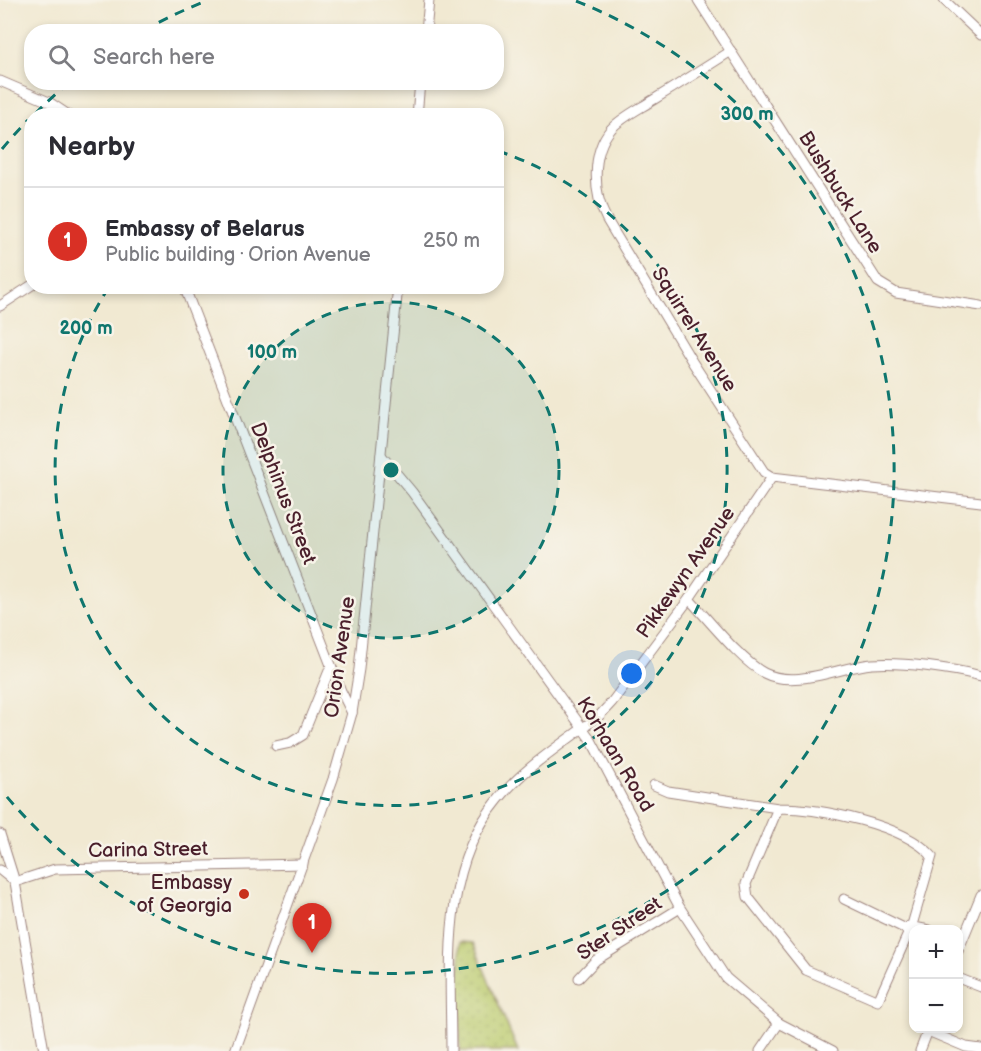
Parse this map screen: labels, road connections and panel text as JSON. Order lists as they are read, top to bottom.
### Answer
{
  "streets": {
    "street": [
      "Bushbuck Lane",
      "Squirrel Avenue",
      "Delphinus Street",
      "Pikkewyn Avenue",
      "Orion Avenue",
      "Korhaan Road",
      "Carina Street",
      "Ster Street"
    ]
  },
  "crossings": [
    ["Bushbuck Lane", "Squirrel Avenue"],
    ["Squirrel Avenue", "Pikkewyn Avenue"],
    ["Delphinus Street", "Orion Avenue"],
    ["Pikkewyn Avenue", "Korhaan Road"],
    ["Orion Avenue", "Korhaan Road"],
    ["Orion Avenue", "Carina Street"],
    ["Korhaan Road", "Ster Street"]
  ],
  "places": ["Embassy of Georgia"],
  "page": {
    "search": "Search here",
    "heading": "Nearby",
    "list": [
      {
        "mark": "1",
        "name": "Embassy of Belarus",
        "note": "Public building · Orion Avenue",
        "value": "250 m"
      }
    ],
    "pins": "1",
    "map_buttons": ["+", "−"]
  },
  "rings": ["300 m", "200 m", "100 m"]
}
